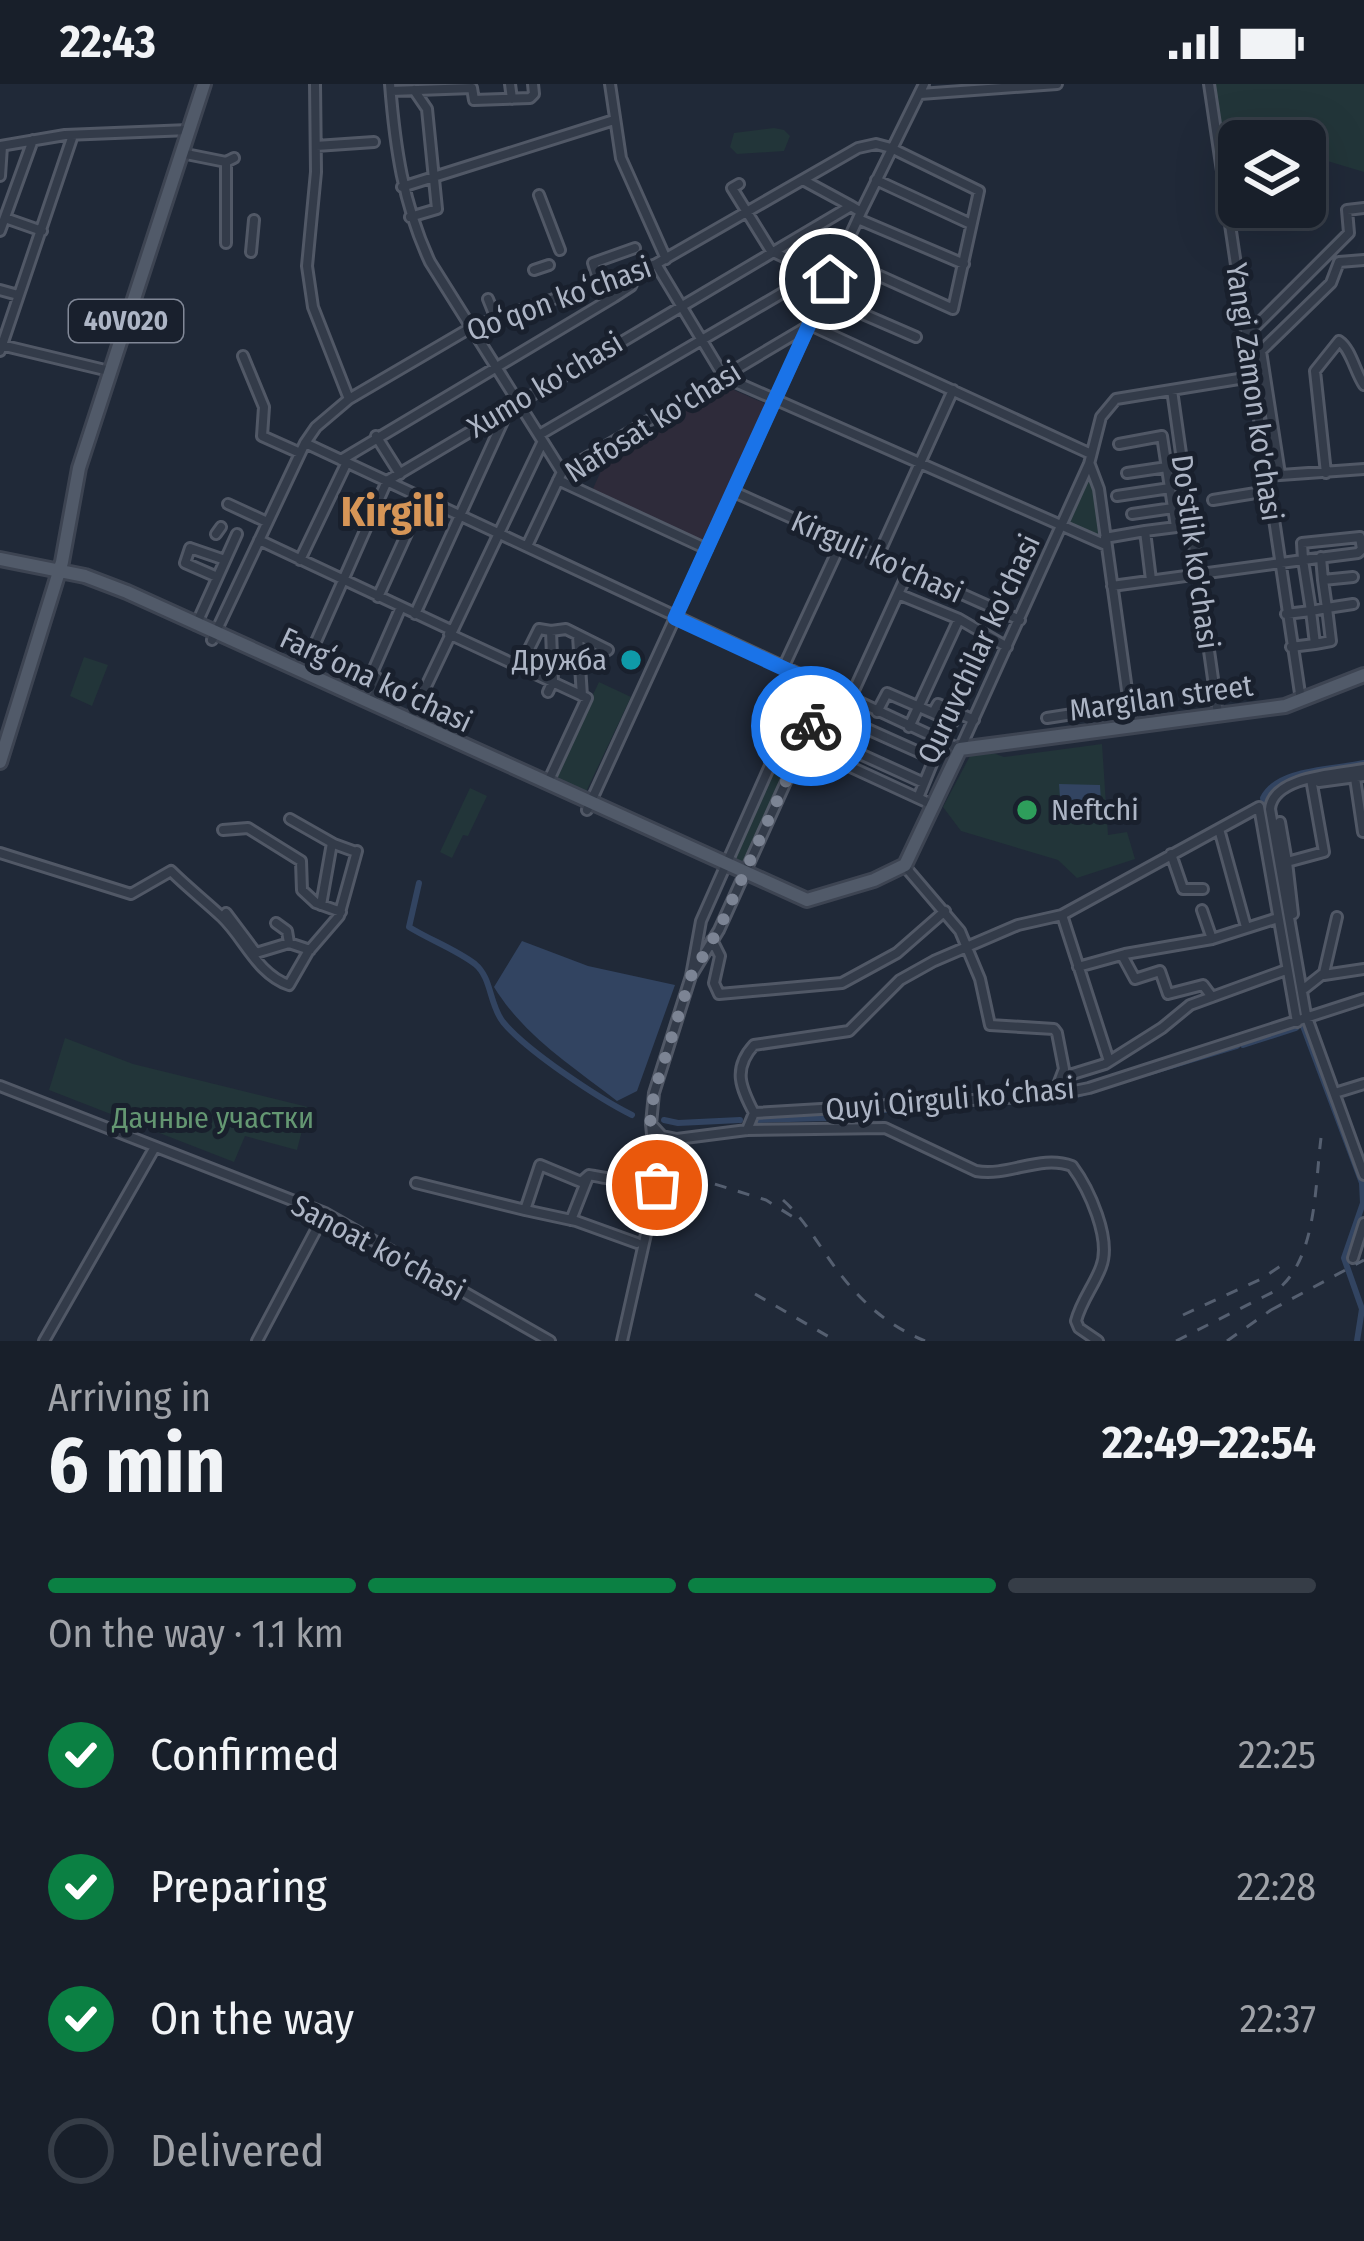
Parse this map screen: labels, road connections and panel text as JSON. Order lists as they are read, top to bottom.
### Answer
{
  "streets": {
    "main road": [
      "40V020",
      "Quruvchilar ko'chasi",
      "Fargʻona koʻchasi",
      "Margilan street"
    ],
    "street": [
      "Qoʻqon koʻchasi",
      "Xumo ko'chasi",
      "Yangi Zamon ko'chasi",
      "Nafosat ko'chasi",
      "Do'stlik ko'chasi",
      "Kirguli ko'chasi",
      "Quyi Qirguli koʻchasi",
      "Sanoat ko'chasi"
    ]
  },
  "crossings": [
    ["Qoʻqon koʻchasi", "Fargʻona koʻchasi"],
    ["40V020", "Fargʻona koʻchasi"],
    ["Yangi Zamon ko'chasi", "Quruvchilar ko'chasi"],
    ["Yangi Zamon ko'chasi", "Margilan street"],
    ["Do'stlik ko'chasi", "Quruvchilar ko'chasi"],
    ["Do'stlik ko'chasi", "Margilan street"],
    ["Kirguli ko'chasi", "Quruvchilar ko'chasi"],
    ["Quruvchilar ko'chasi", "Fargʻona koʻchasi"],
    ["Quruvchilar ko'chasi", "Margilan street"]
  ],
  "districts": ["Kirgili"],
  "parks": ["Дачные участки"],
  "places": ["Дружба", "Neftchi"],
  "page": {
    "status": "22:43",
    "heading": ["6 min", "Arriving in", "22:49–22:54"],
    "bar": "On the way · 1.1 km",
    "list": [
      ["Confirmed", "22:25"],
      ["Preparing", "22:28"],
      ["On the way", "22:37"],
      "Delivered"
    ]
  }
}
